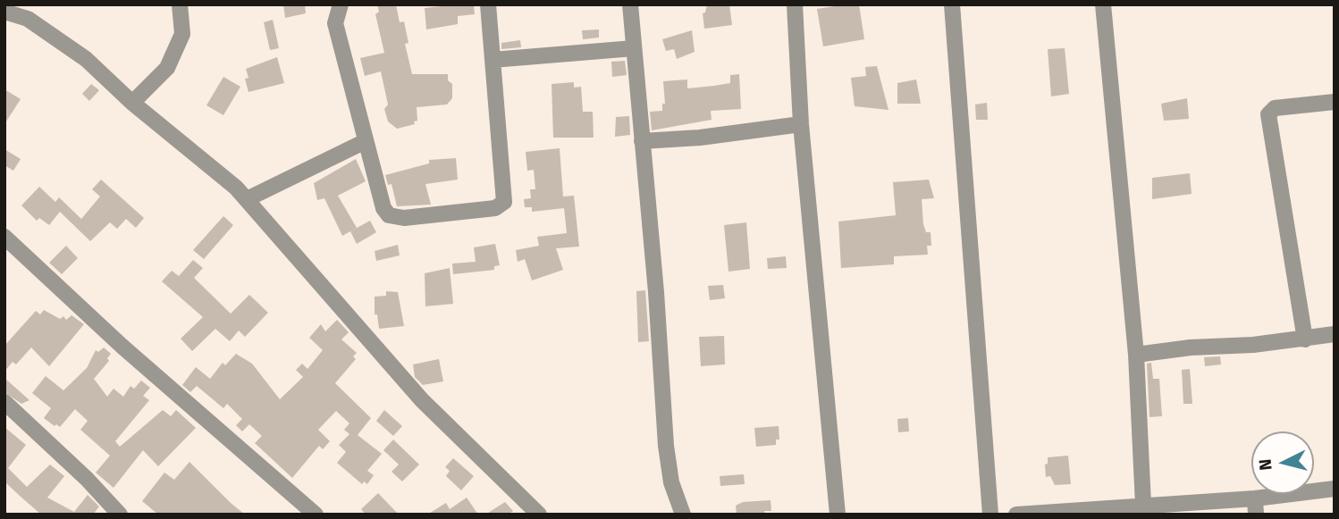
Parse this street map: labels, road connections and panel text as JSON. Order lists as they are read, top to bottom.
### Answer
{
  "north": "left"
}
